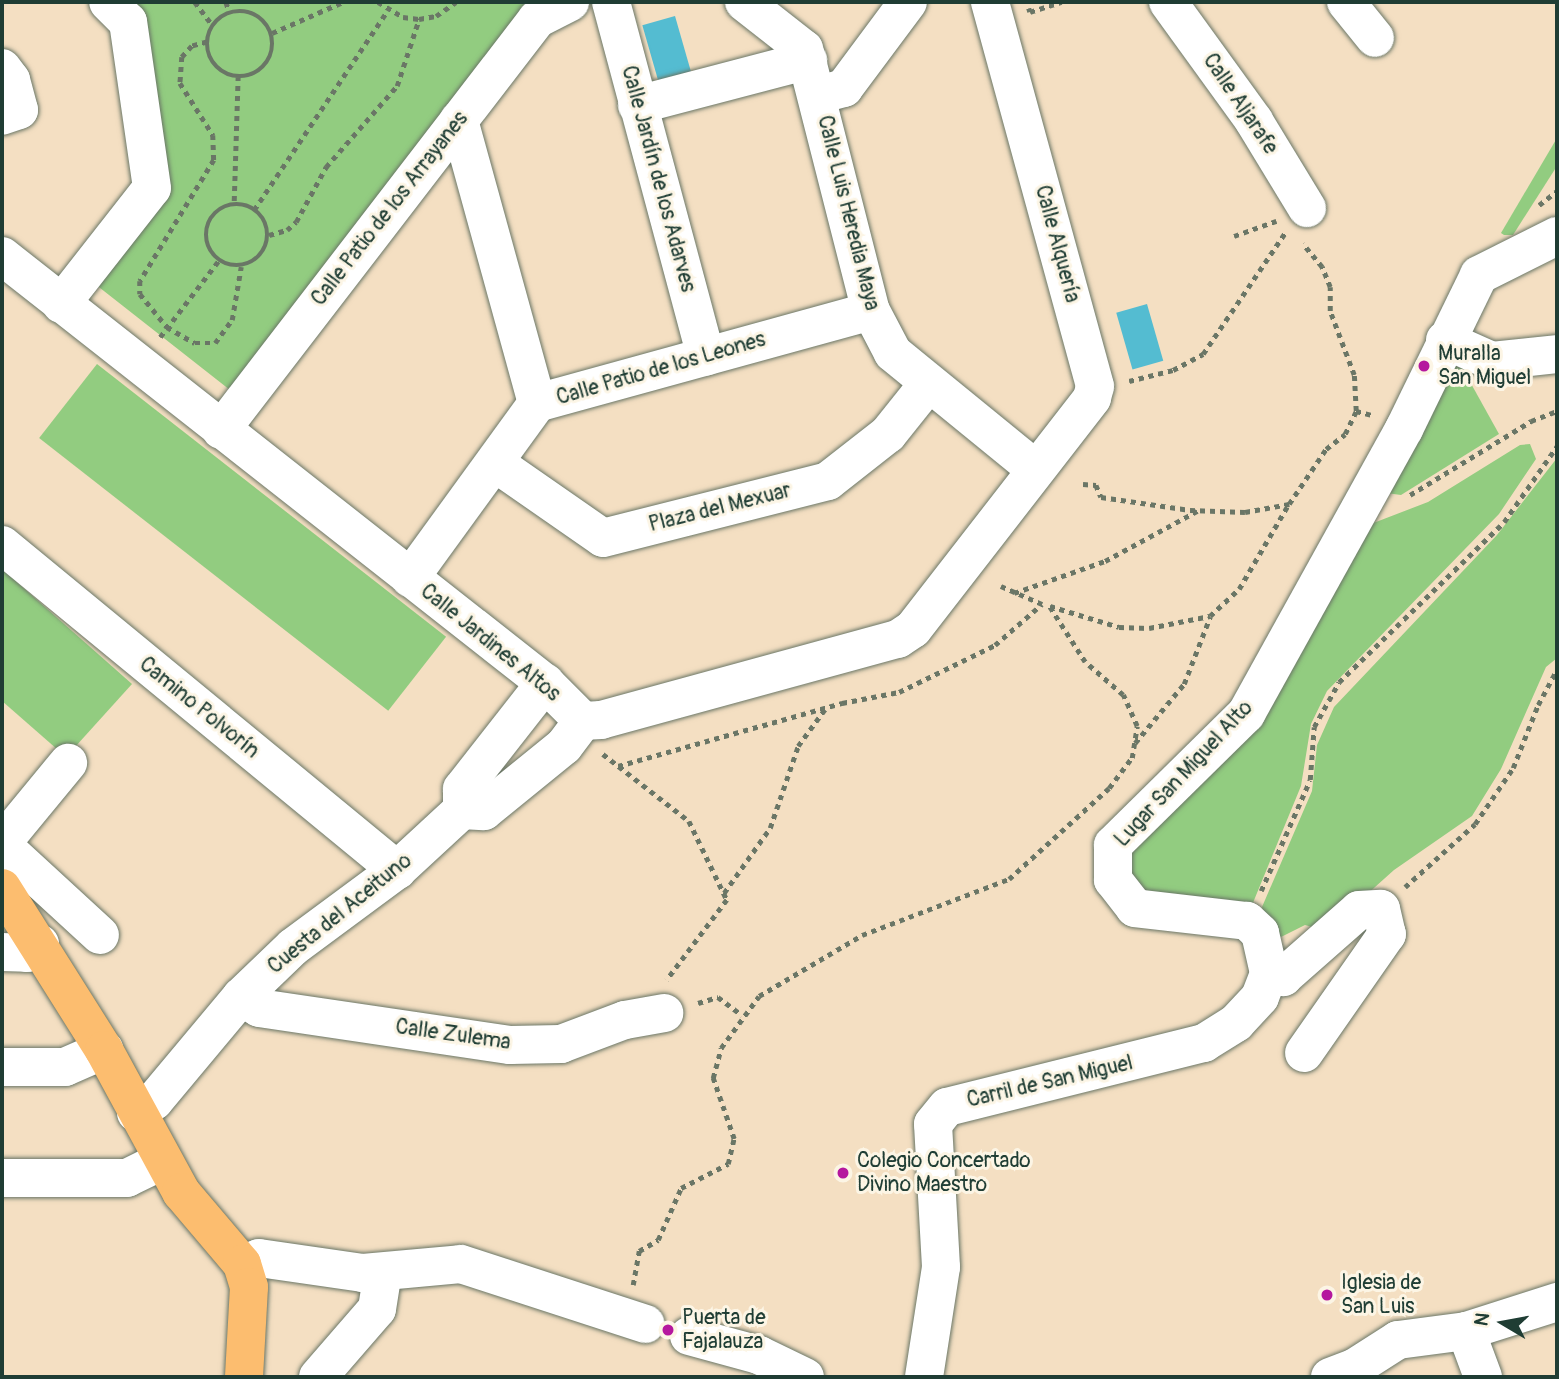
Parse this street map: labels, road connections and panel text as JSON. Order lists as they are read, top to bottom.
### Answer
{
  "streets": {
    "street": [
      "Calle Aljarafe",
      "Calle Jardín de los Adarves",
      "Calle Patio de los Arrayanes",
      "Calle Luis Heredia Maya",
      "Calle Alquería",
      "Calle Patio de los Leones",
      "Plaza del Mexuar",
      "Calle Jardines Altos",
      "Camino Polvorín",
      "Lugar San Miguel Alto",
      "Cuesta del Aceituno",
      "Calle Zulema",
      "Carril de San Miguel"
    ]
  },
  "crossings": [
    ["Calle Jardín de los Adarves", "Calle Patio de los Leones"],
    ["Calle Patio de los Arrayanes", "Calle Jardines Altos"],
    ["Calle Luis Heredia Maya", "Calle Alquería"],
    ["Calle Luis Heredia Maya", "Calle Patio de los Leones"],
    ["Calle Luis Heredia Maya", "Plaza del Mexuar"],
    ["Calle Patio de los Leones", "Plaza del Mexuar"],
    ["Calle Patio de los Leones", "Calle Jardines Altos"],
    ["Calle Jardines Altos", "Cuesta del Aceituno"],
    ["Camino Polvorín", "Cuesta del Aceituno"],
    ["Cuesta del Aceituno", "Calle Zulema"]
  ],
  "places": [
    "Muralla San Miguel",
    "Colegio Concertado Divino Maestro",
    "Iglesia de San Luis",
    "Puerta de Fajalauza"
  ],
  "north": "left"
}
